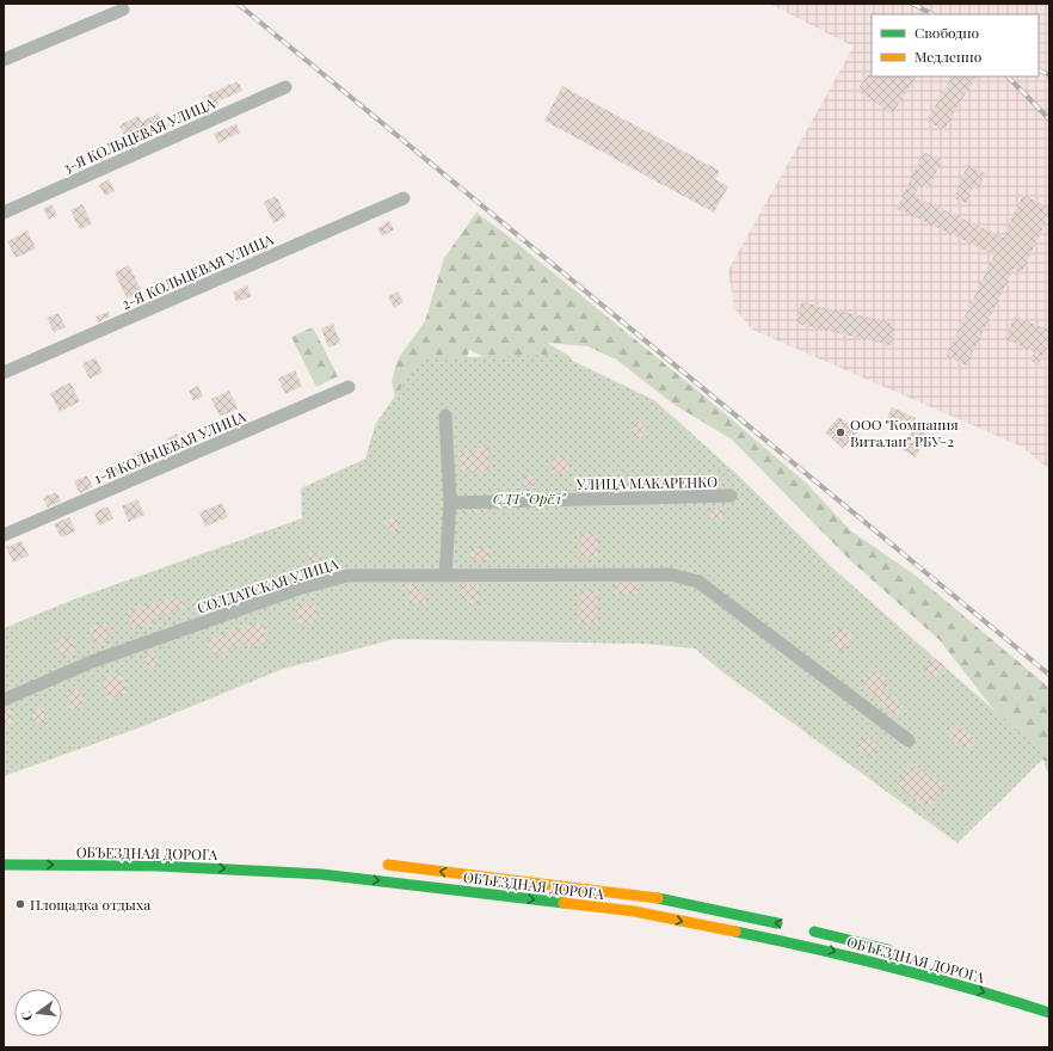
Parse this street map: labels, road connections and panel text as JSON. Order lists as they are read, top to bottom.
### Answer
{
  "streets": {
    "highway": ["ОБЪЕЗДНАЯ ДОРОГА"],
    "street": [
      "3-Я КОЛЬЦЕВАЯ УЛИЦА",
      "2-Я КОЛЬЦЕВАЯ УЛИЦА",
      "1-Я КОЛЬЦЕВАЯ УЛИЦА",
      "УЛИЦА МАКАРЕНКО",
      "СОЛДАТСКАЯ УЛИЦА"
    ]
  },
  "parks": ["СДТ \"Орёл\""],
  "places": ["ООО \"Компания Виталан\" РБУ-2", "Площадка отдыха"],
  "legend": ["Свободно", "Медленно"],
  "north": "left"
}
